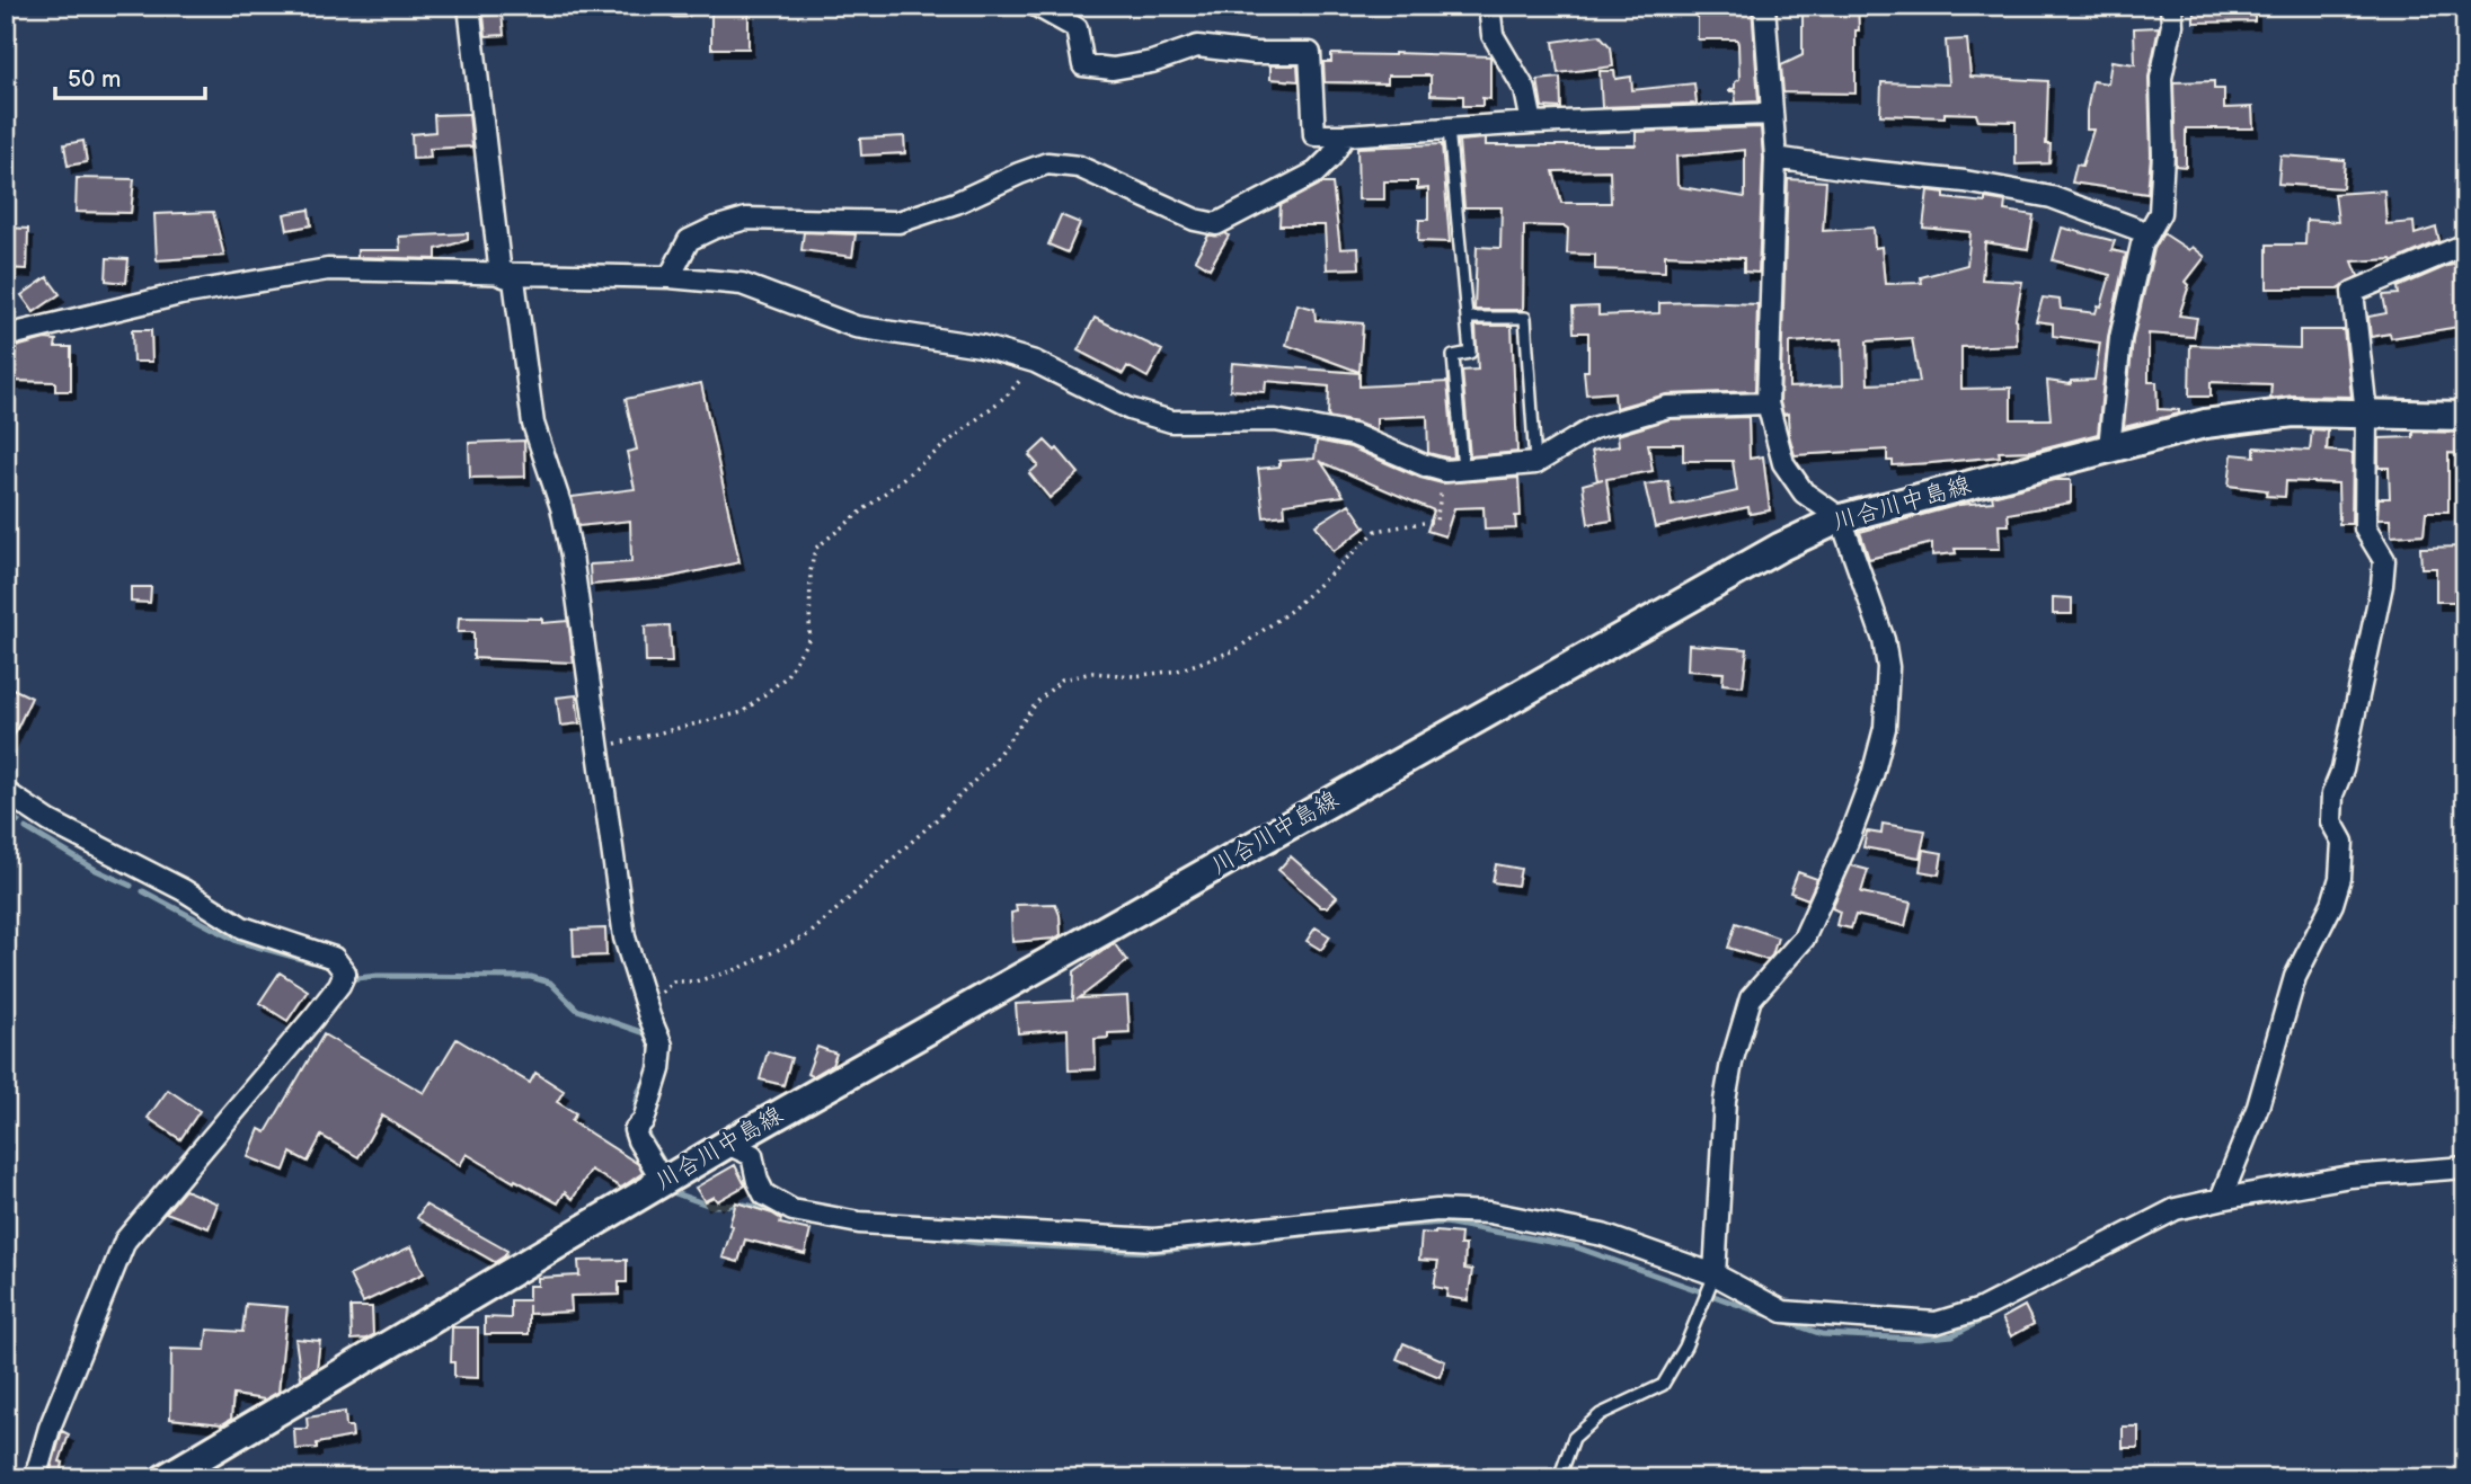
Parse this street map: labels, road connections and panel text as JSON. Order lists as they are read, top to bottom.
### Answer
{
  "streets": {
    "main road": ["川合川中島線"]
  },
  "scale_bar": "50 m"
}
